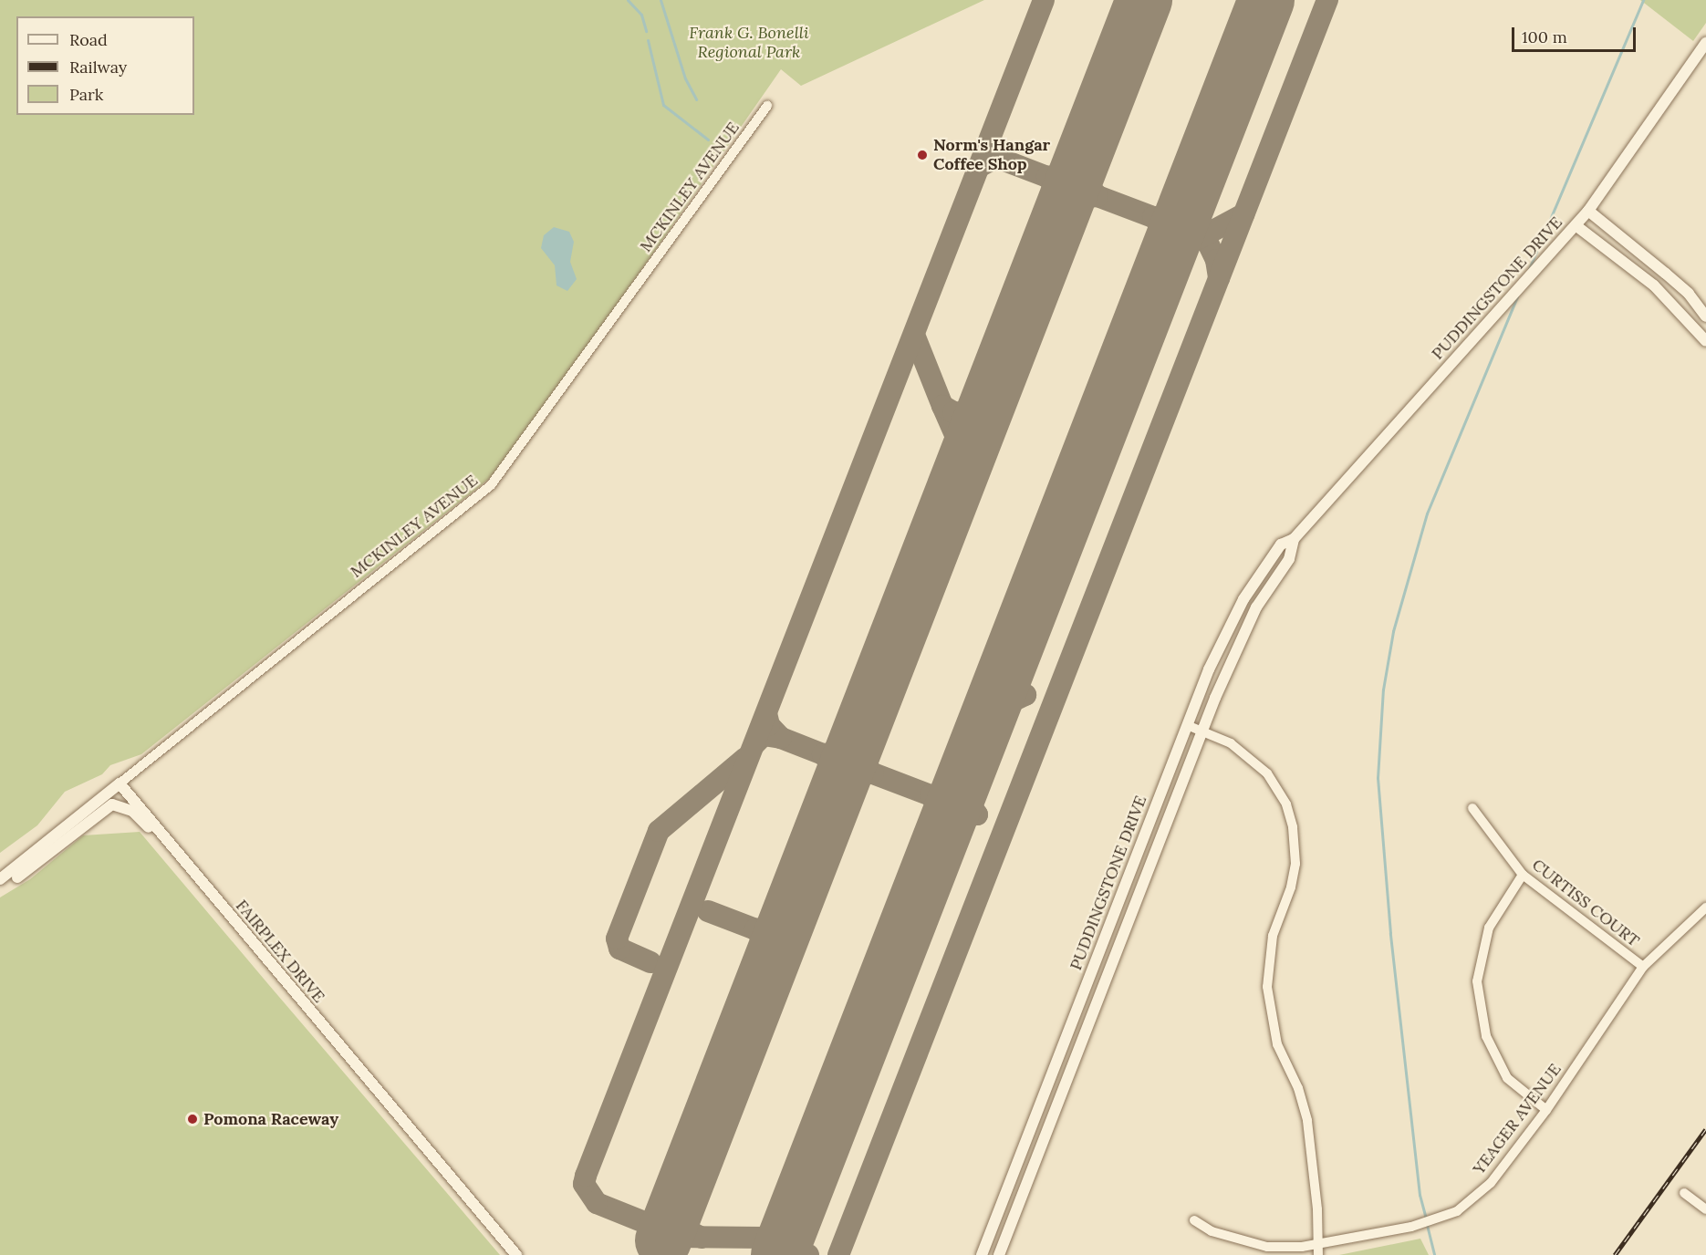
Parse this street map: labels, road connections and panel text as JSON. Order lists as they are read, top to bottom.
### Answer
{
  "streets": {
    "street": [
      "MCKINLEY AVENUE",
      "PUDDINGSTONE DRIVE",
      "CURTISS COURT",
      "FAIRPLEX DRIVE",
      "YEAGER AVENUE"
    ]
  },
  "crossings": [
    ["MCKINLEY AVENUE", "FAIRPLEX DRIVE"],
    ["CURTISS COURT", "YEAGER AVENUE"]
  ],
  "parks": ["Frank G. Bonelli Regional Park"],
  "places": ["Norm's Hangar Coffee Shop", "Pomona Raceway"],
  "legend": ["Road", "Railway", "Park"],
  "scale_bar": "100 m"
}
